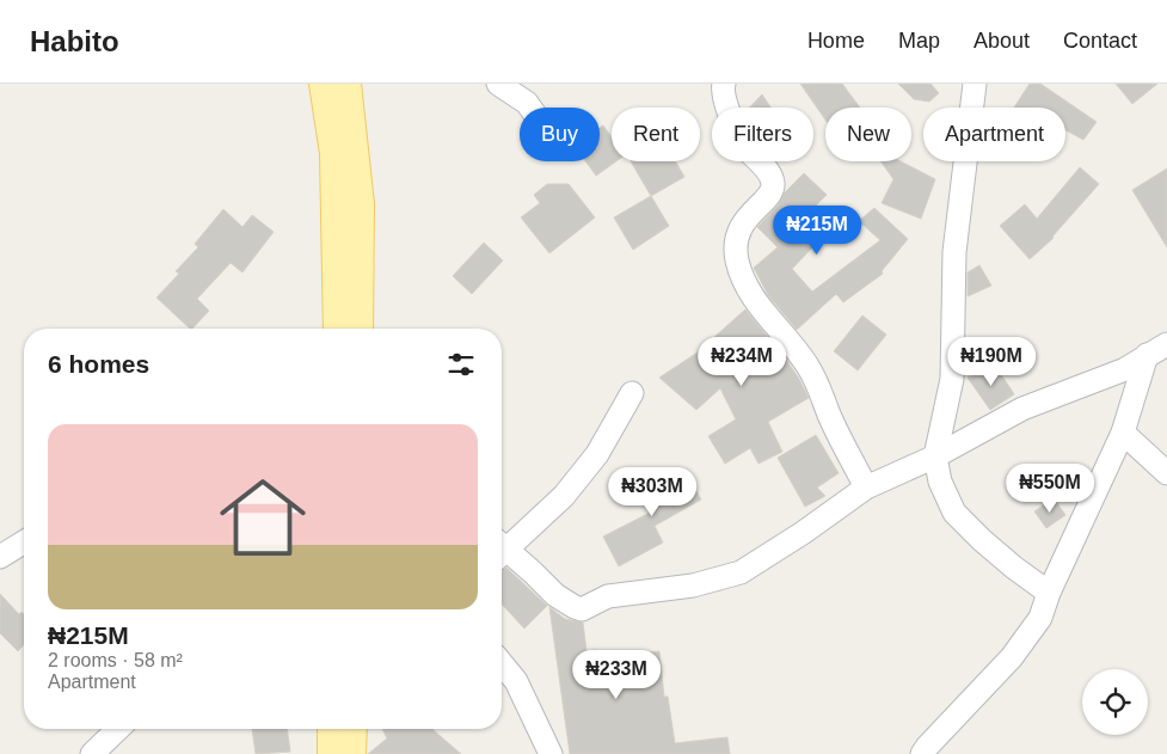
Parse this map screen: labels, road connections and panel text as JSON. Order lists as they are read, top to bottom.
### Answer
{
  "page": {
    "header": "Habito",
    "nav": [
      "Home",
      "Map",
      "About",
      "Contact"
    ],
    "chip": [
      "Buy",
      "Rent",
      "Filters",
      "New",
      "Apartment"
    ],
    "price": [
      "₦215M",
      "₦234M",
      "₦190M",
      "₦550M",
      "₦303M",
      "₦233M"
    ],
    "heading": "6 homes",
    "list": [
      {
        "name": "₦215M",
        "note": "2 rooms · 58 m² · Apartment"
      }
    ]
  }
}
